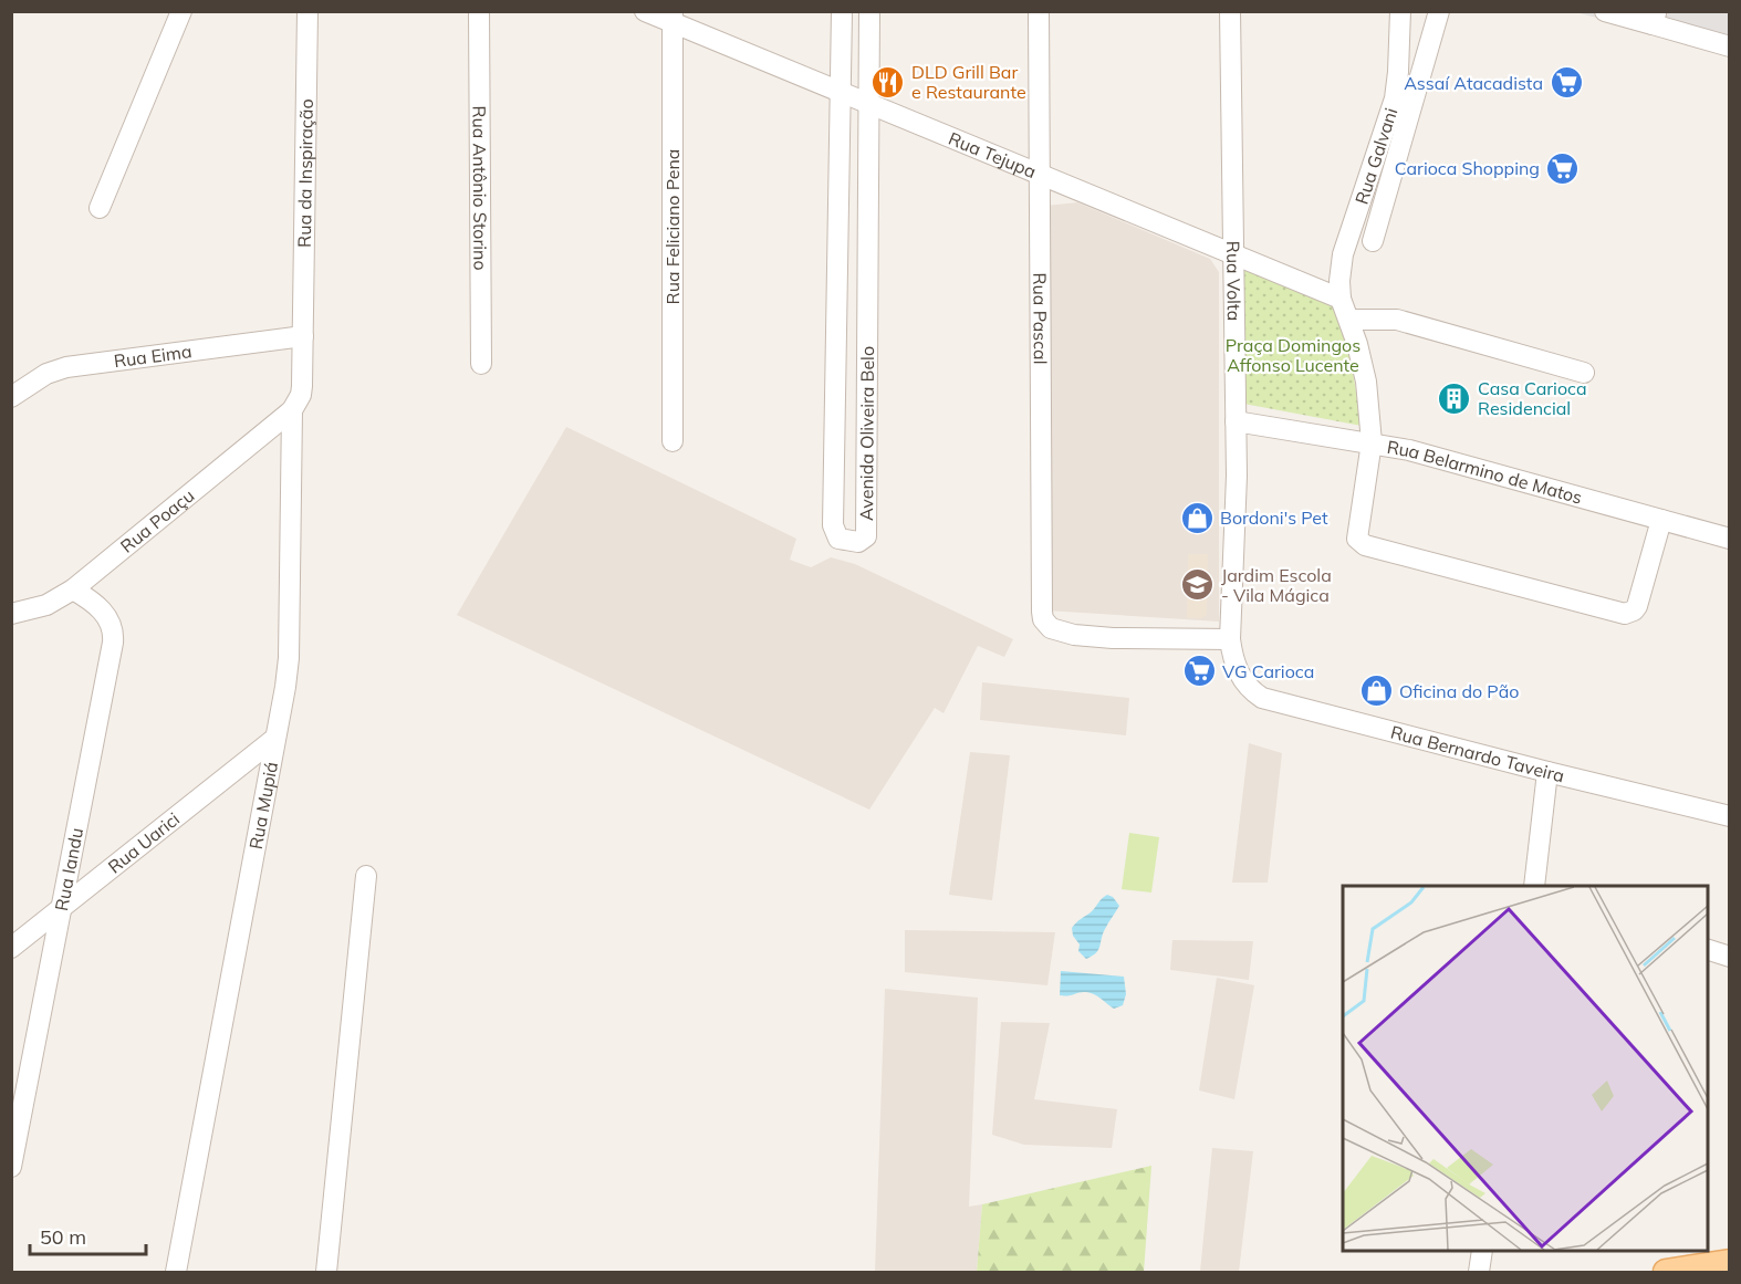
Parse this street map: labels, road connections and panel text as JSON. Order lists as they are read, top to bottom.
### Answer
{
  "streets": {
    "street": [
      "Rua Tejupa",
      "Rua Galvani",
      "Rua da Inspiração",
      "Rua Antônio Storino",
      "Rua Feliciano Pena",
      "Rua Volta",
      "Rua Pascal",
      "Rua Eima",
      "Avenida Oliveira Belo",
      "Rua Belarmino de Matos",
      "Rua Poaçu",
      "Rua Bernardo Taveira",
      "Rua Mupiá",
      "Rua Uarici",
      "Rua Iandu"
    ]
  },
  "crossings": [
    ["Rua Tejupa", "Rua Galvani"],
    ["Rua Tejupa", "Rua Feliciano Pena"],
    ["Rua Tejupa", "Rua Volta"],
    ["Rua Tejupa", "Rua Pascal"],
    ["Rua Tejupa", "Avenida Oliveira Belo"],
    ["Rua da Inspiração", "Rua Eima"],
    ["Rua da Inspiração", "Rua Mupiá"],
    ["Rua Volta", "Rua Pascal"],
    ["Rua Volta", "Rua Belarmino de Matos"],
    ["Rua Volta", "Rua Bernardo Taveira"],
    ["Rua Eima", "Rua Mupiá"],
    ["Rua Poaçu", "Rua Mupiá"],
    ["Rua Poaçu", "Rua Iandu"],
    ["Rua Mupiá", "Rua Uarici"],
    ["Rua Uarici", "Rua Iandu"]
  ],
  "parks": ["Praça Domingos Affonso Lucente"],
  "places": {
    "restaurant": ["DLD Grill Bar e Restaurante"],
    "supermarket": ["Assaí Atacadista", "Carioca Shopping", "VG Carioca"],
    "building": ["Casa Carioca Residencial"],
    "shop": ["Bordoni's Pet", "Oficina do Pão"],
    "school or university": ["Jardim Escola - Vila Mágica"]
  },
  "scale_bar": "50 m"
}
